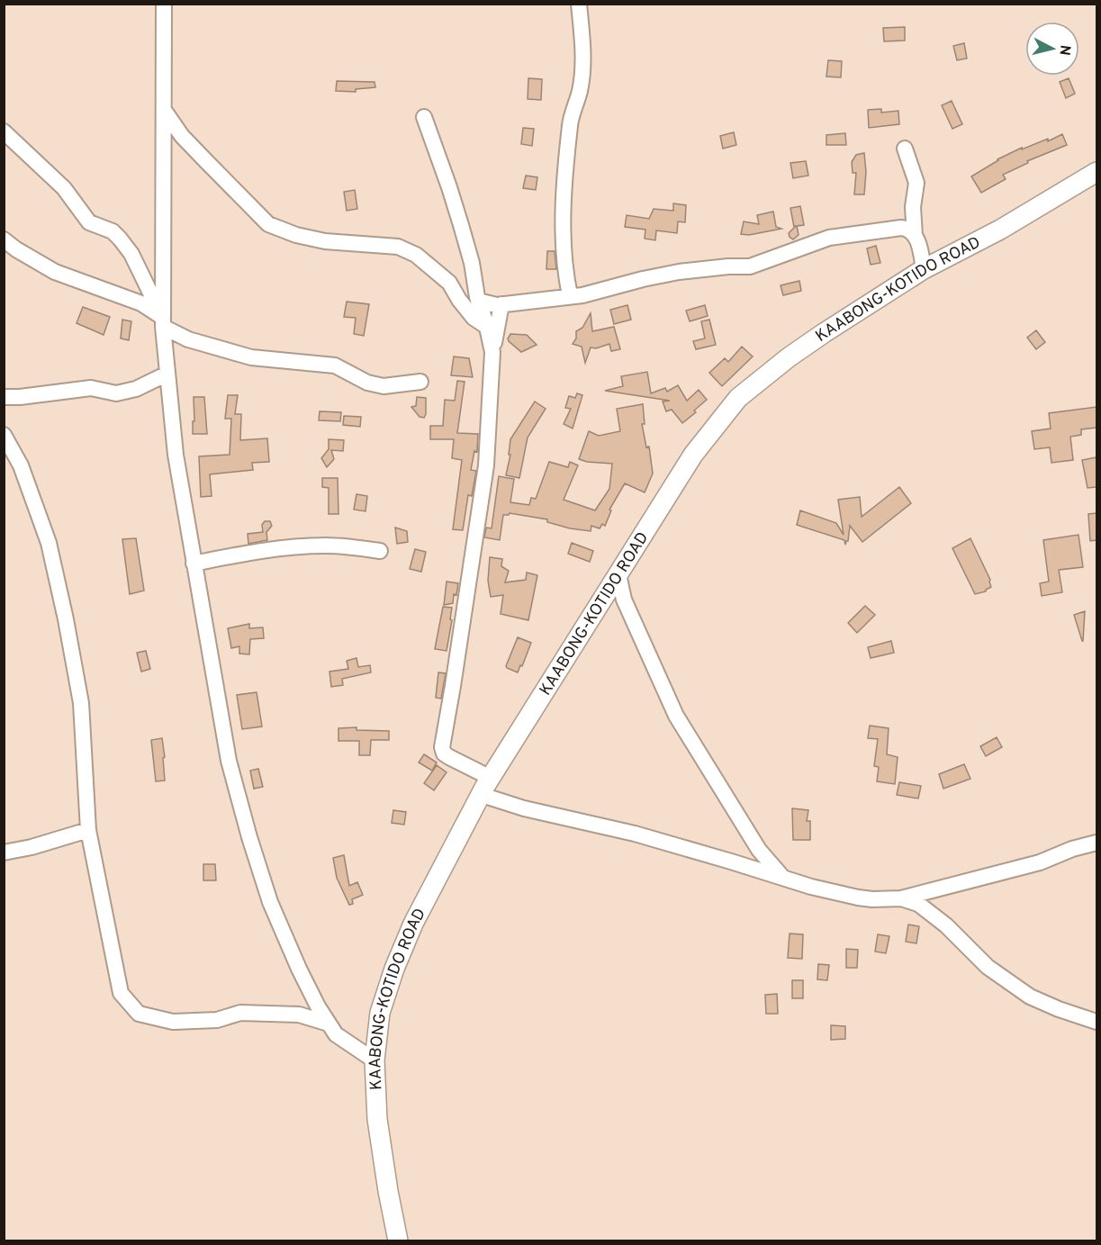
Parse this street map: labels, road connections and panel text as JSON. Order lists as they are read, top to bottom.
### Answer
{
  "streets": {
    "main road": ["KAABONG-KOTIDO ROAD"]
  },
  "north": "right"
}
